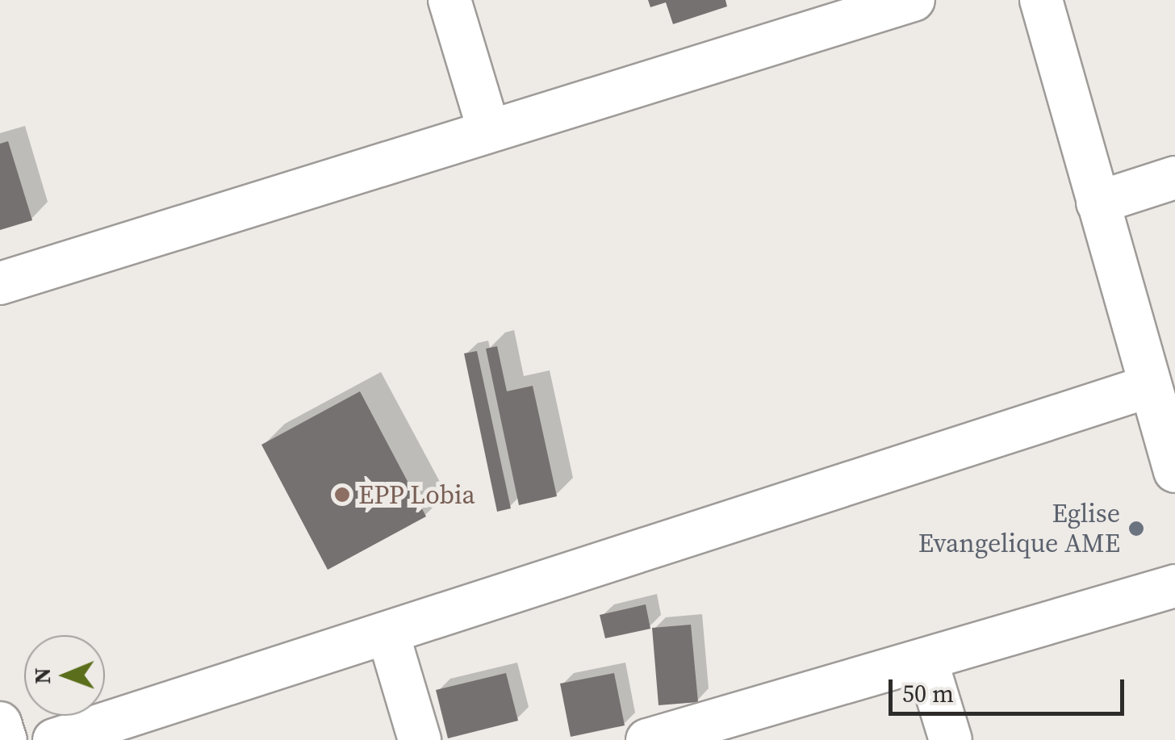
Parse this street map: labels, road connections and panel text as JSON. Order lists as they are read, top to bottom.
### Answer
{
  "places": ["EPP Lobia", "Eglise Evangelique AME"],
  "scale_bar": "50 m",
  "north": "left"
}
